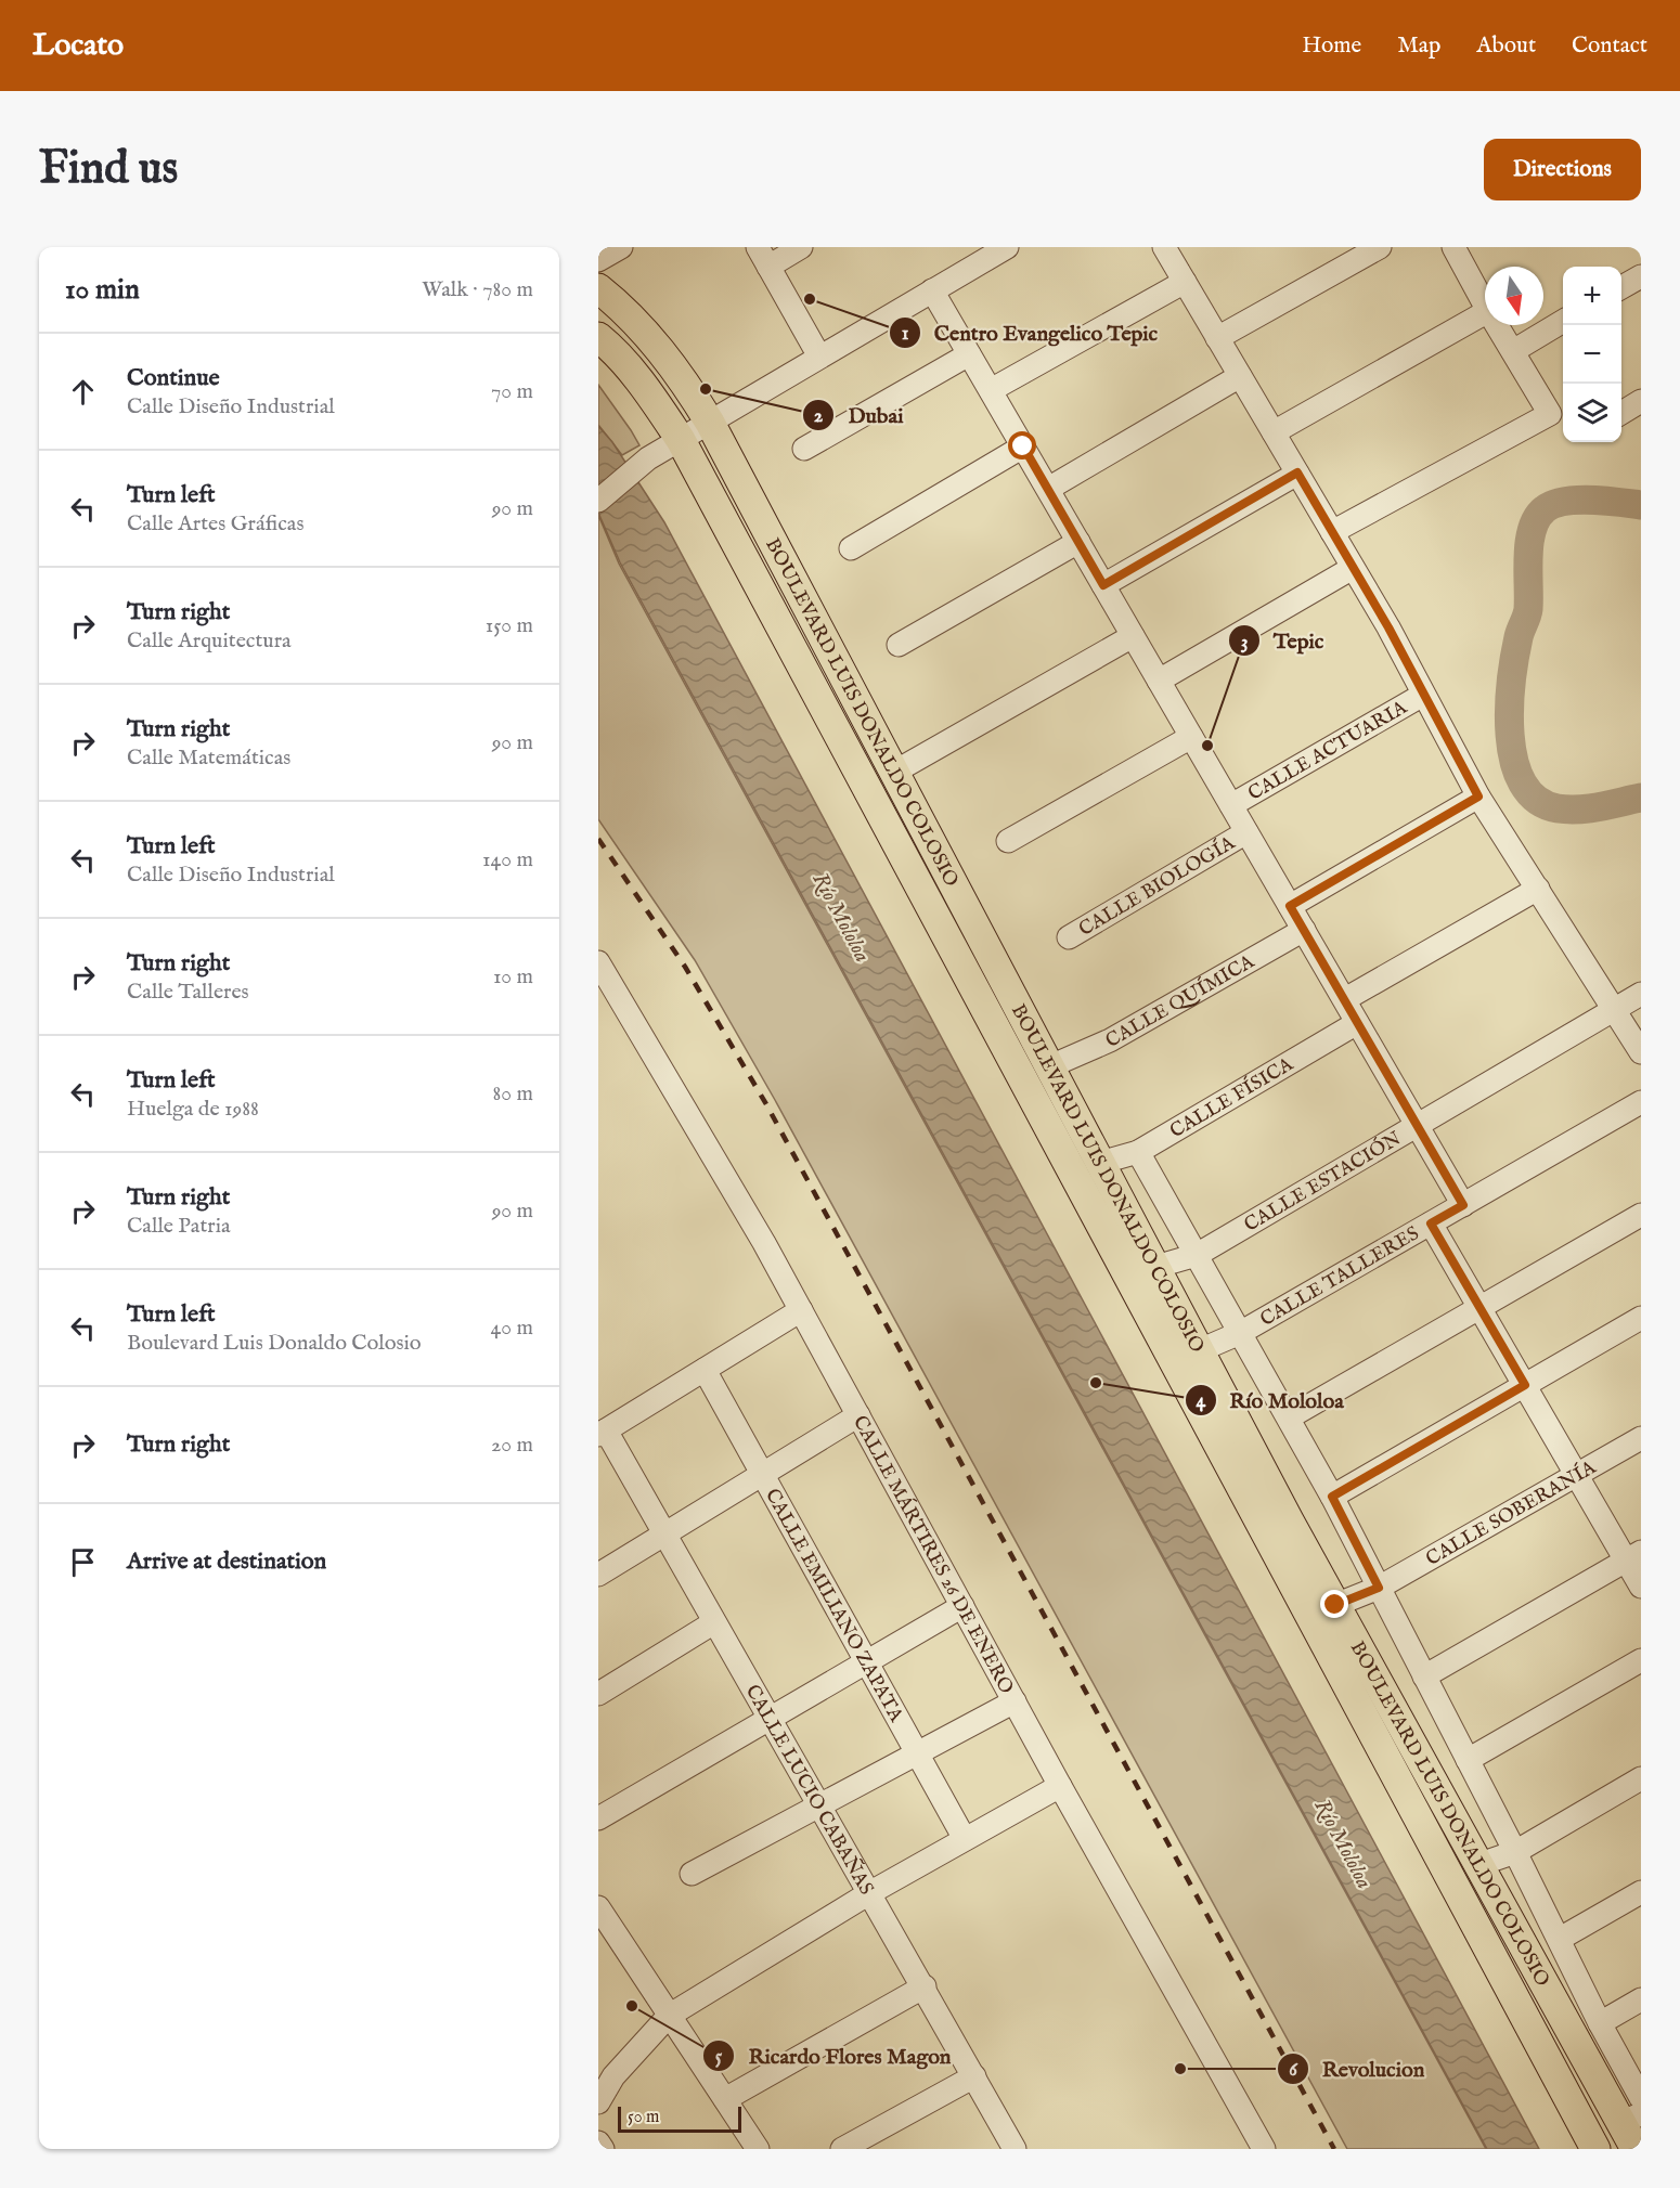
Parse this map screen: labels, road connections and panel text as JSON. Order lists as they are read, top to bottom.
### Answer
{
  "streets": {
    "main road": ["BOULEVARD LUIS DONALDO COLOSIO"],
    "street": [
      "CALLE ACTUARIA",
      "CALLE BIOLOGÍA",
      "CALLE QUÍMICA",
      "CALLE FÍSICA",
      "CALLE ESTACIÓN",
      "CALLE TALLERES",
      "CALLE SOBERANÍA",
      "CALLE MÁRTIRES 26 DE ENERO",
      "CALLE EMILIANO ZAPATA",
      "CALLE LUCIO CABAÑAS"
    ]
  },
  "crossings": [
    ["BOULEVARD LUIS DONALDO COLOSIO", "CALLE QUÍMICA"],
    ["BOULEVARD LUIS DONALDO COLOSIO", "CALLE FÍSICA"],
    ["BOULEVARD LUIS DONALDO COLOSIO", "CALLE ESTACIÓN"],
    ["BOULEVARD LUIS DONALDO COLOSIO", "CALLE TALLERES"],
    ["BOULEVARD LUIS DONALDO COLOSIO", "CALLE SOBERANÍA"]
  ],
  "water": ["Río Mololoa"],
  "places": [
    "Centro Evangelico Tepic",
    "Dubai",
    "Tepic",
    "Río Mololoa",
    "Ricardo Flores Magon",
    "Revolucion"
  ],
  "scale_bar": "50 m",
  "north": "bottom",
  "page": {
    "header": "Locato",
    "nav": [
      "Home",
      "Map",
      "About",
      "Contact"
    ],
    "buttons": "Directions",
    "title": "Find us",
    "heading": ["10 min", "Walk · 780 m"],
    "map_buttons": ["+", "−"],
    "list": [
      ["Continue", "Calle Diseño Industrial", "70 m"],
      ["Turn left", "Calle Artes Gráficas", "90 m"],
      ["Turn right", "Calle Arquitectura", "150 m"],
      ["Turn right", "Calle Matemáticas", "90 m"],
      ["Turn left", "Calle Diseño Industrial", "140 m"],
      ["Turn right", "Calle Talleres", "10 m"],
      ["Turn left", "Huelga de 1988", "80 m"],
      ["Turn right", "Calle Patria", "90 m"],
      ["Turn left", "Boulevard Luis Donaldo Colosio", "40 m"],
      ["Turn right", "20 m"],
      "Arrive at destination"
    ],
    "scale": "50 m"
  }
}
